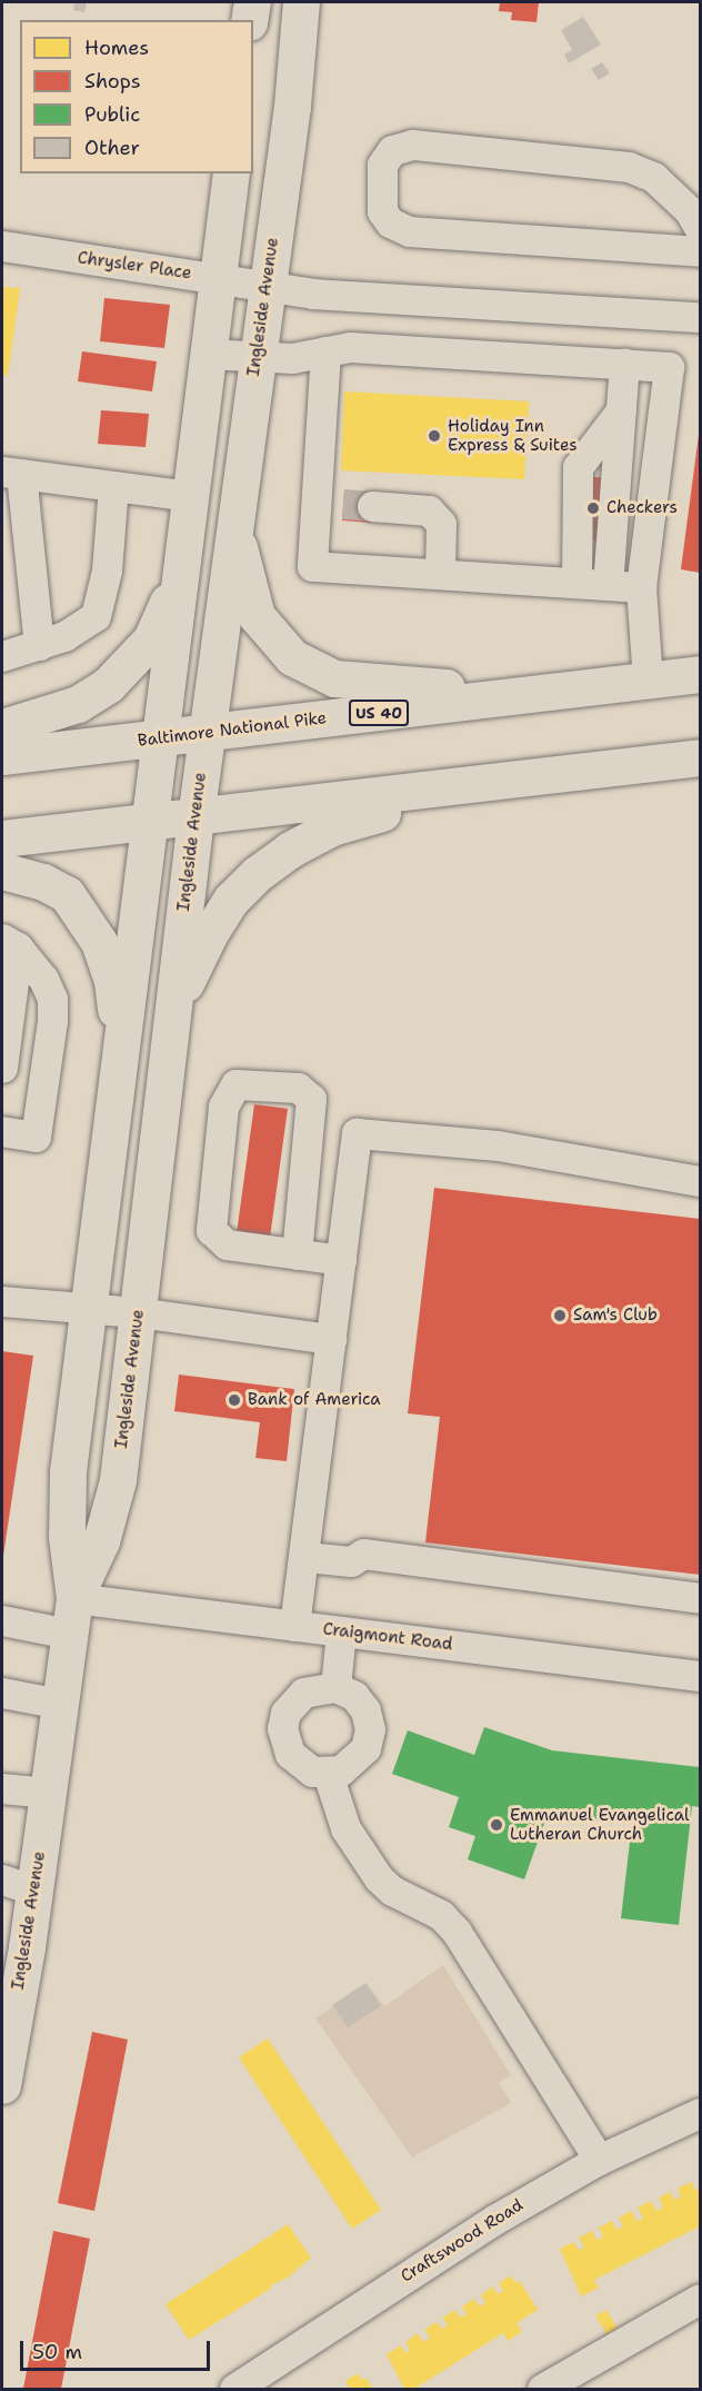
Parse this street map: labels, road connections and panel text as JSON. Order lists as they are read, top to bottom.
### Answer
{
  "streets": {
    "main road": ["Ingleside Avenue", "US 40", "Baltimore National Pike"],
    "street": ["Chrysler Place", "Craigmont Road", "Craftswood Road"]
  },
  "crossings": [
    ["Chrysler Place", "Ingleside Avenue"],
    ["Ingleside Avenue", "Baltimore National Pike"],
    ["Ingleside Avenue", "Craigmont Road"]
  ],
  "places": [
    "Holiday Inn Express & Suites",
    "Checkers",
    "Sam's Club",
    "Bank of America",
    "Emmanuel Evangelical Lutheran Church"
  ],
  "legend": [
    "Homes",
    "Shops",
    "Public",
    "Other"
  ],
  "scale_bar": "50 m"
}
